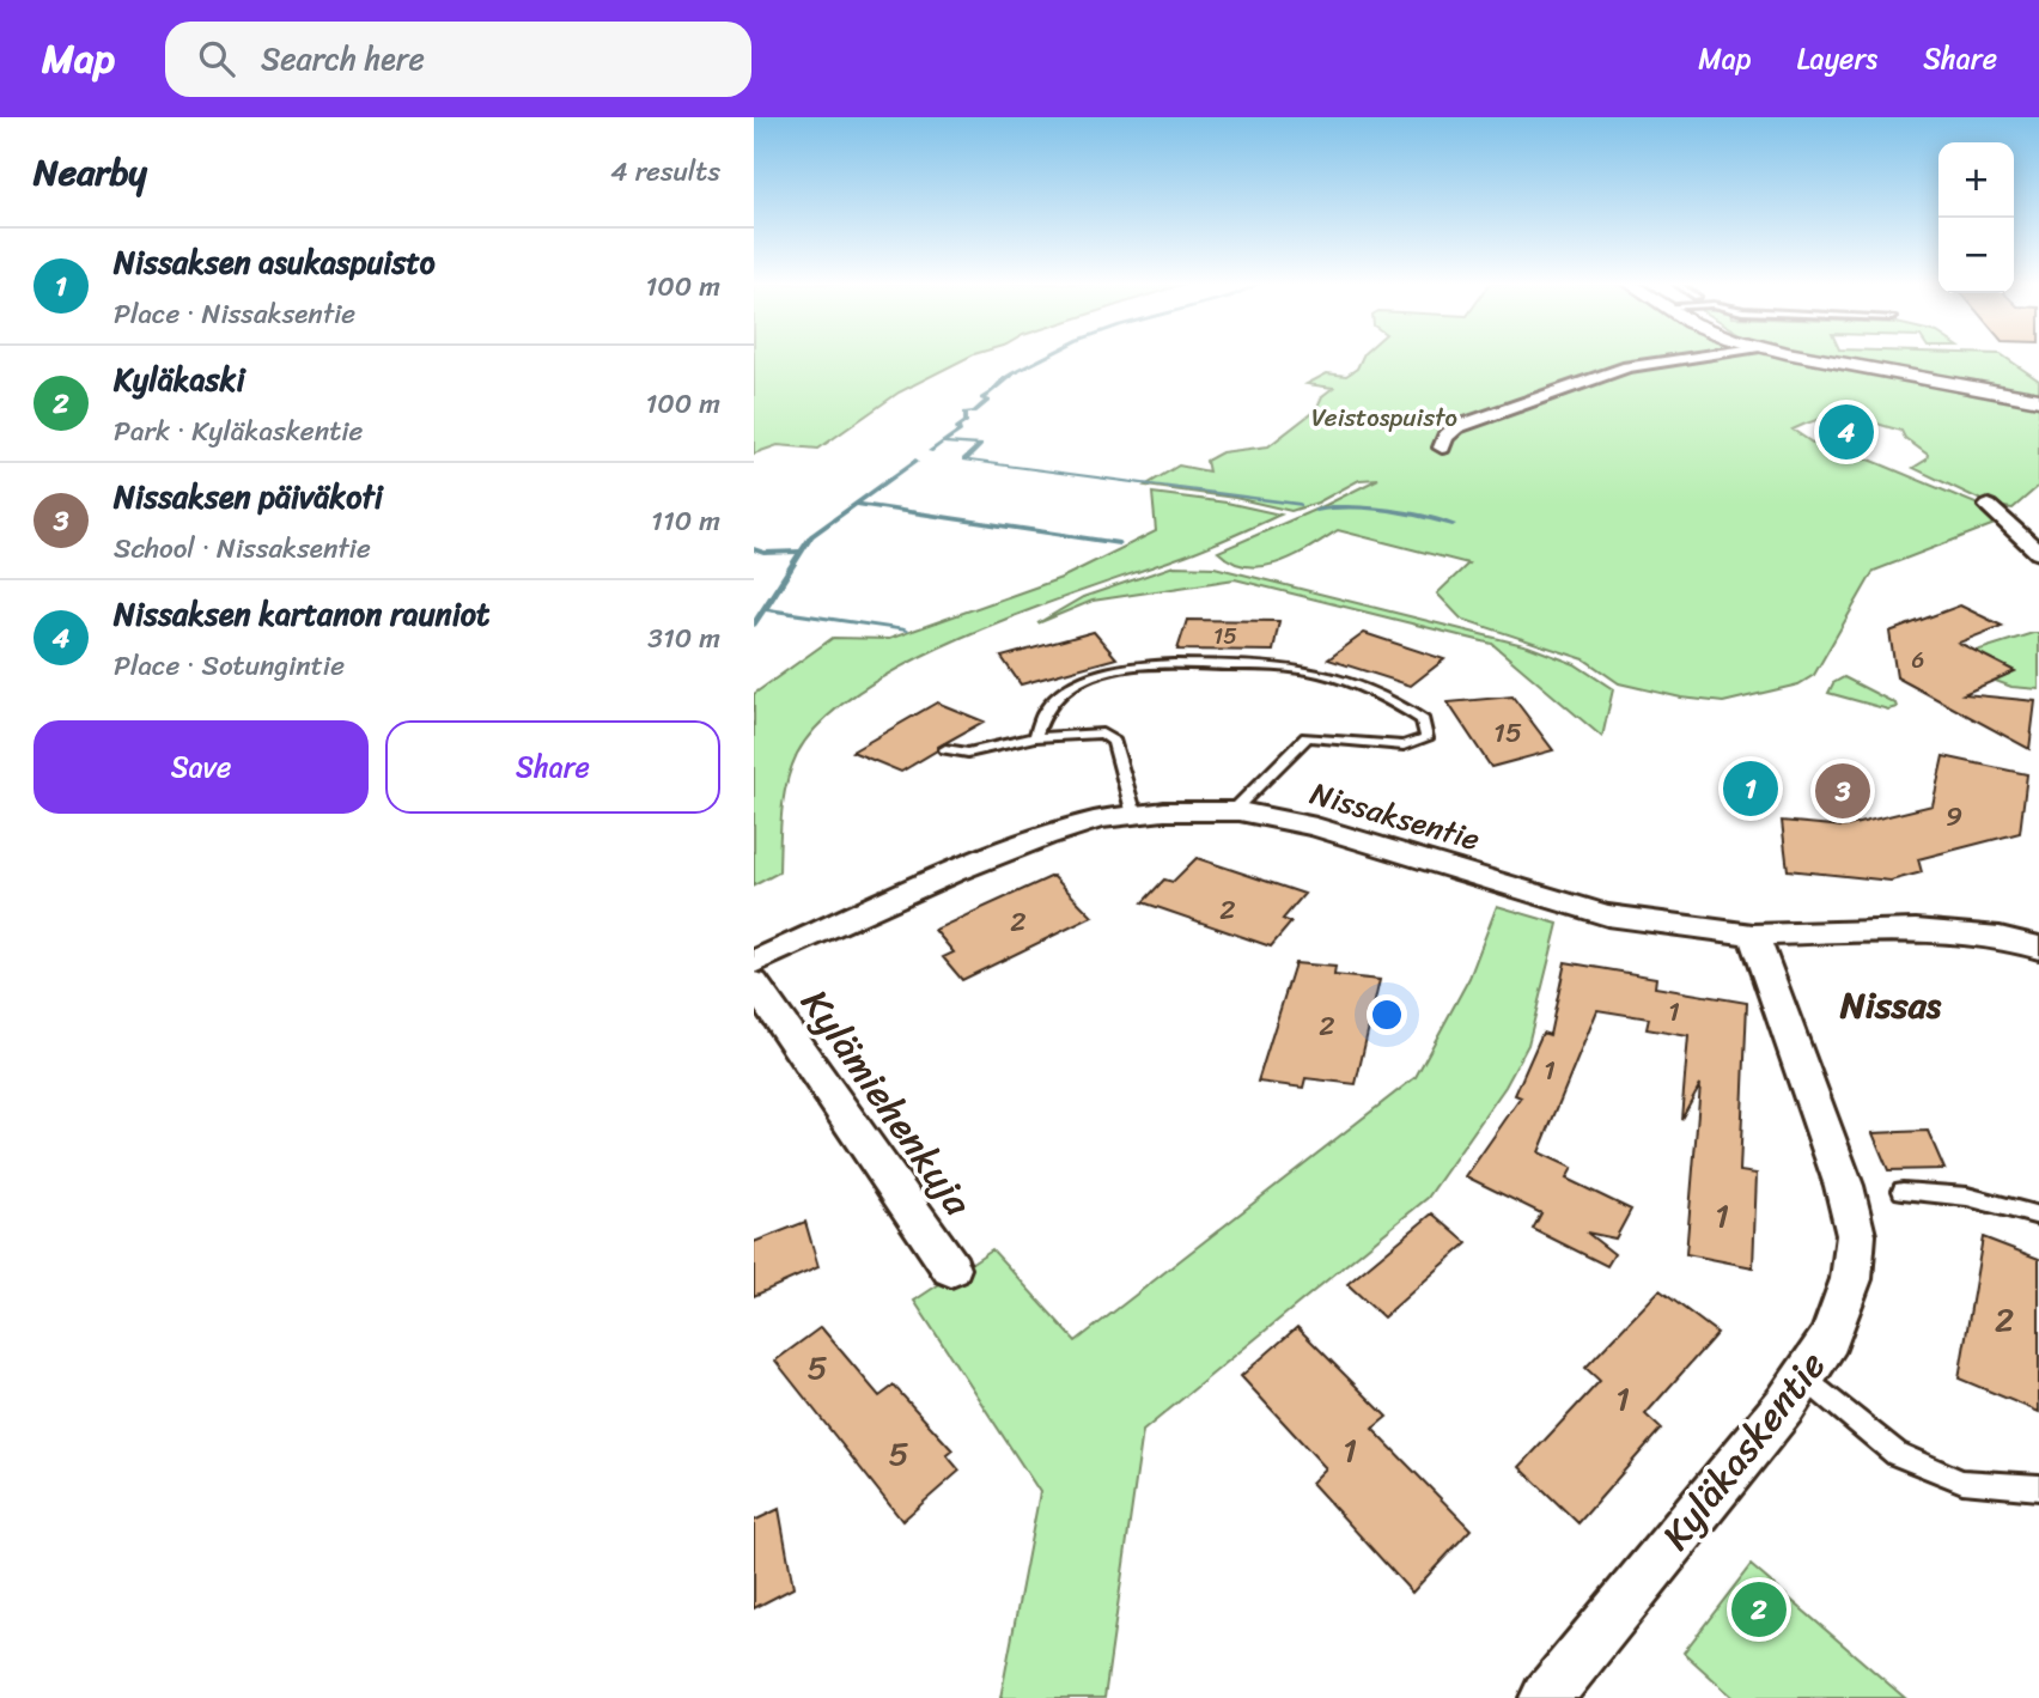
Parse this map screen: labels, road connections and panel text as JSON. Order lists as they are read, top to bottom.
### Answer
{
  "streets": {
    "street": ["Nissaksentie", "Kylämiehenkuja", "Kyläkaskentie"]
  },
  "crossings": [
    ["Nissaksentie", "Kyläkaskentie"]
  ],
  "districts": ["Nissas"],
  "parks": ["Veistospuisto"],
  "house_numbers": [
    "15",
    "6",
    "15",
    "9",
    "2",
    "2",
    "1",
    "2",
    "1",
    "1",
    "2",
    "5",
    "1",
    "1",
    "5"
  ],
  "page": {
    "header": "Map",
    "search": "Search here",
    "nav": ["Map", "Layers", "Share"],
    "heading": ["Nearby", "4 results"],
    "map_buttons": ["+", "−"],
    "list": [
      {
        "mark": "1",
        "name": "Nissaksen asukaspuisto",
        "note": "Place · Nissaksentie",
        "value": "100 m"
      },
      {
        "mark": "2",
        "name": "Kyläkaski",
        "note": "Park · Kyläkaskentie",
        "value": "100 m"
      },
      {
        "mark": "3",
        "name": "Nissaksen päiväkoti",
        "note": "School · Nissaksentie",
        "value": "110 m"
      },
      {
        "mark": "4",
        "name": "Nissaksen kartanon rauniot",
        "note": "Place · Sotungintie",
        "value": "310 m"
      }
    ],
    "pins": [
      "4",
      "1",
      "3",
      "2"
    ],
    "buttons": ["Save", "Share"]
  }
}
